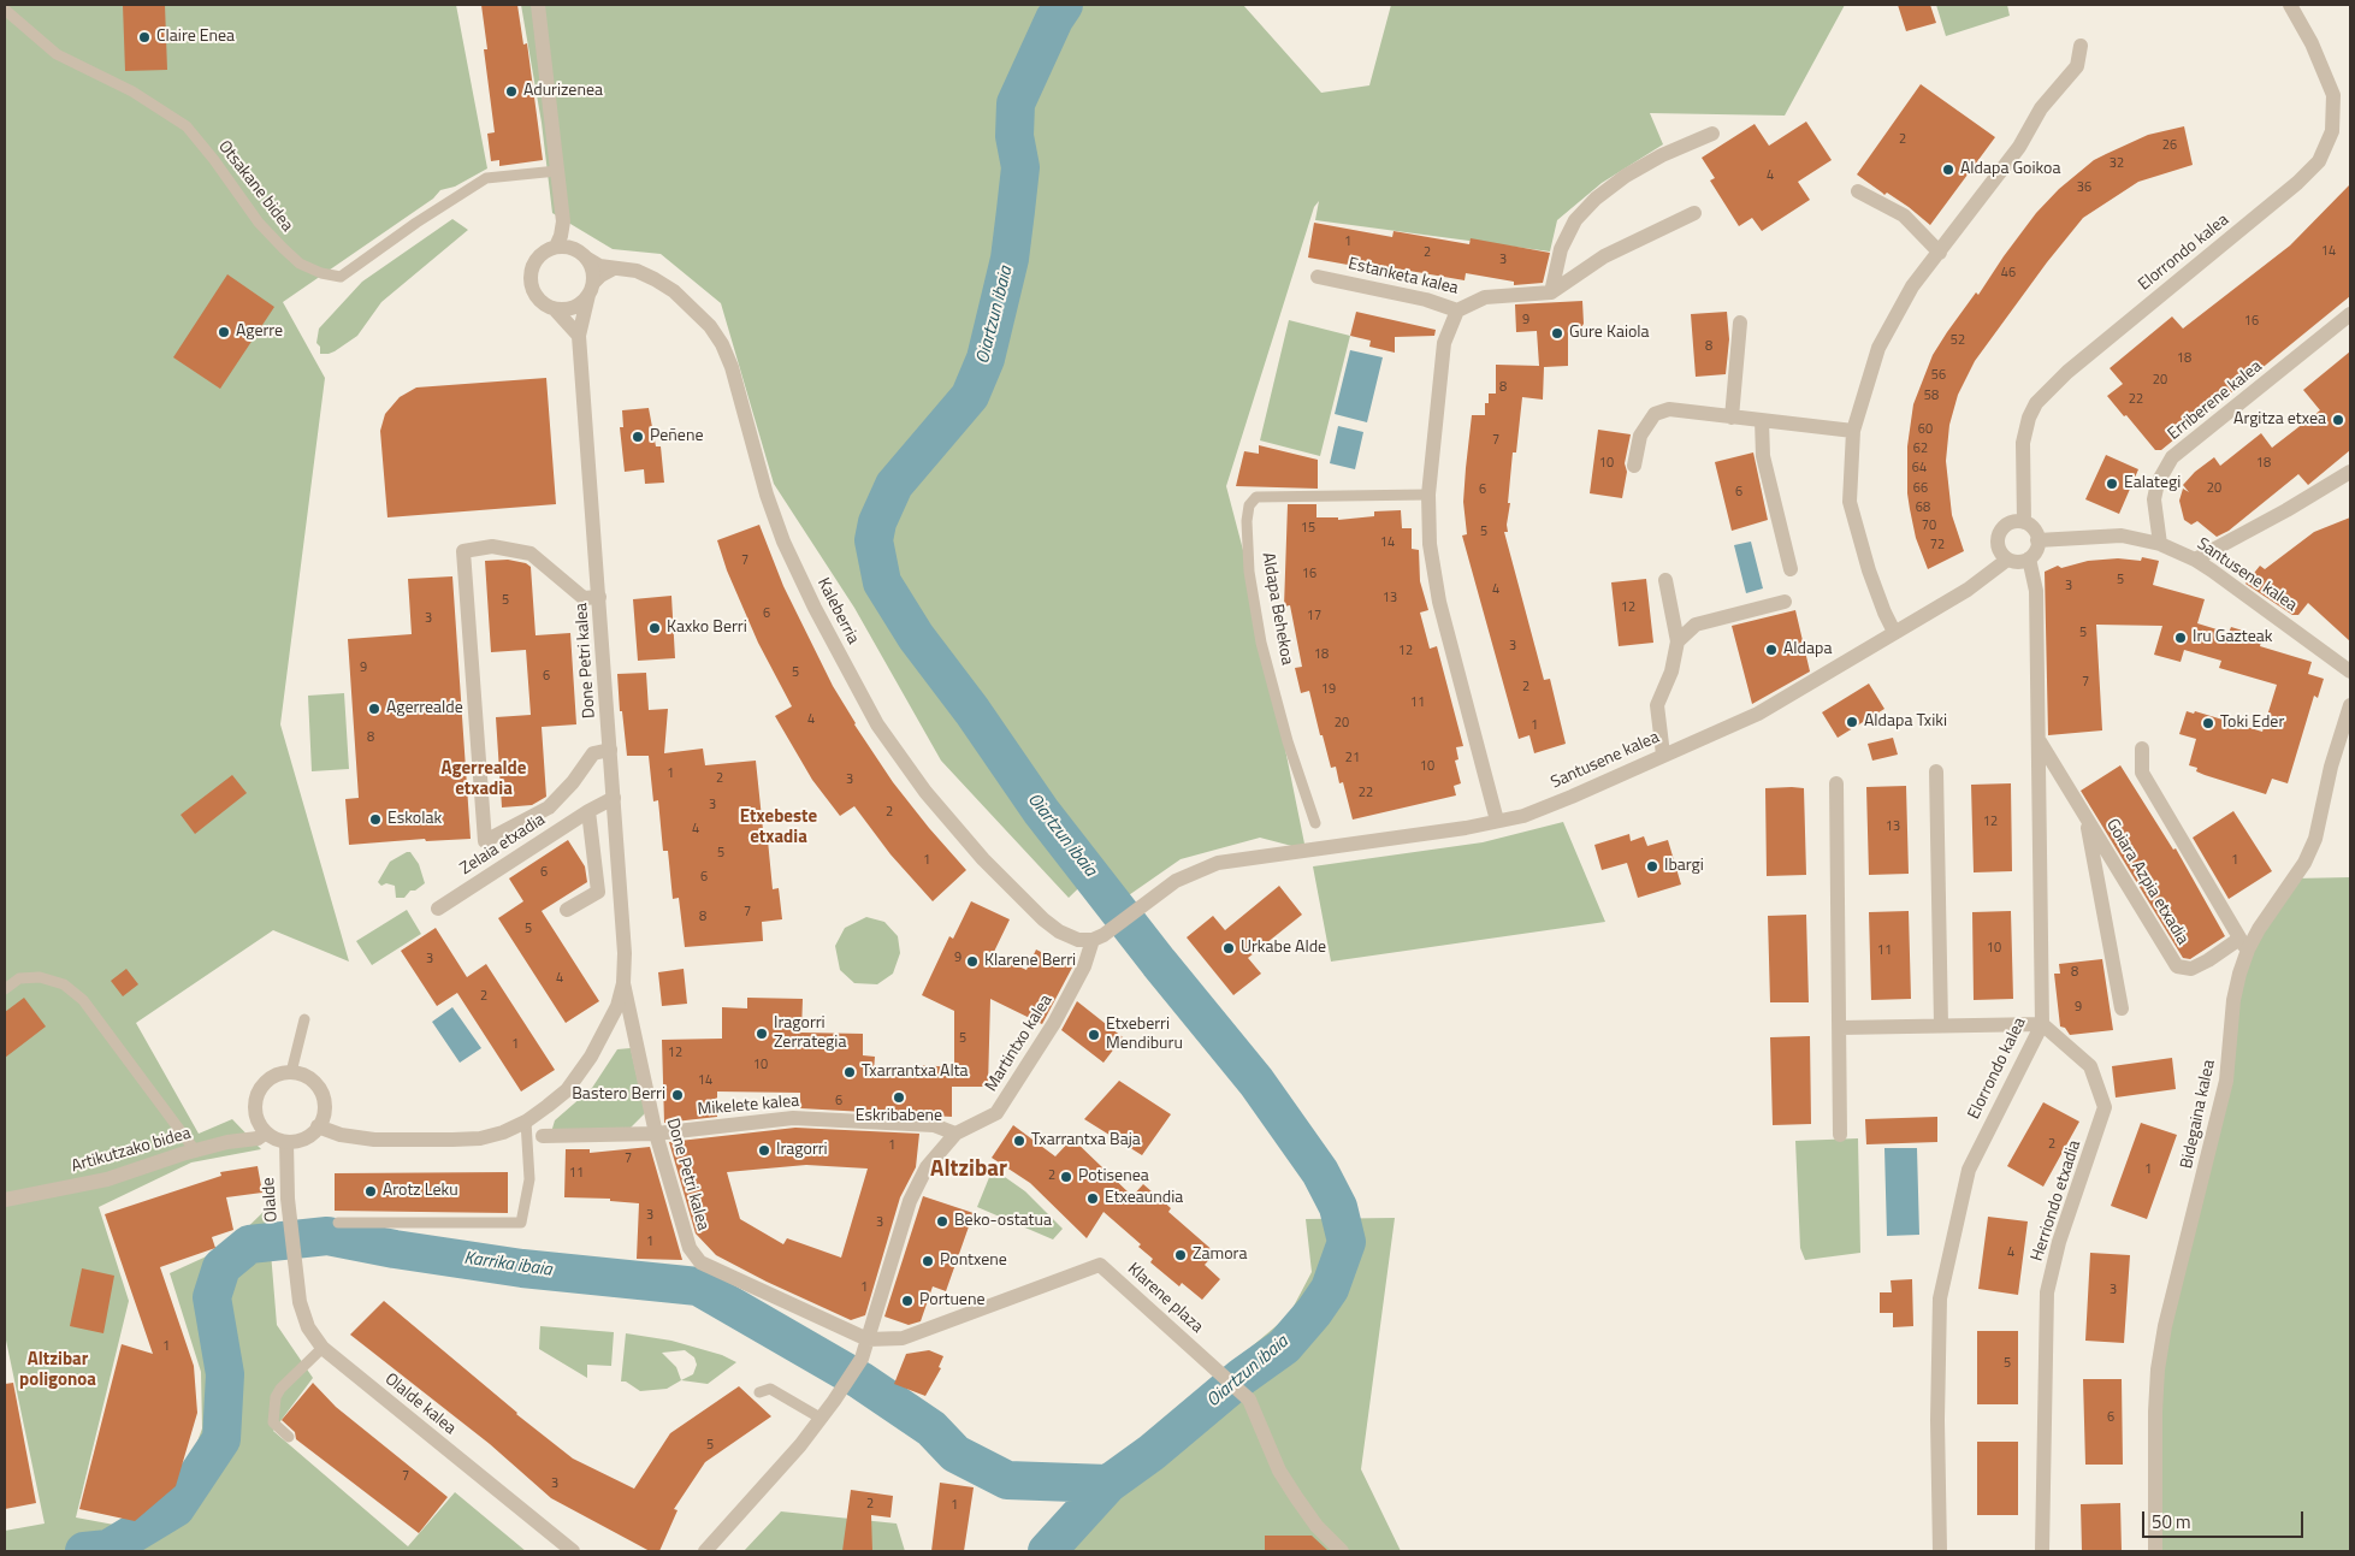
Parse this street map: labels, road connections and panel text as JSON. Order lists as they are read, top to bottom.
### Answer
{
  "streets": {
    "street": [
      "Elorrondo kalea",
      "Estanketa kalea",
      "Erriberene kalea",
      "Santusene kalea",
      "Kaleberria",
      "Done Petri kalea",
      "Zelaia etxadia",
      "Goiara Azpia etxadia",
      "Martintxo kalea",
      "Mikelete kalea",
      "Bidegaina kalea",
      "Artikutzako bidea",
      "Olalde",
      "Herriondo etxadia",
      "Klarene plaza",
      "Olalde kalea"
    ],
    "lane": ["Otsakane bidea", "Aldapa Behekoa"]
  },
  "crossings": [
    ["Elorrondo kalea", "Santusene kalea"],
    ["Elorrondo kalea", "Goiara Azpia etxadia"],
    ["Elorrondo kalea", "Herriondo etxadia"],
    ["Erriberene kalea", "Santusene kalea"],
    ["Santusene kalea", "Kaleberria"],
    ["Santusene kalea", "Martintxo kalea"],
    ["Kaleberria", "Done Petri kalea"],
    ["Kaleberria", "Martintxo kalea"],
    ["Done Petri kalea", "Zelaia etxadia"],
    ["Done Petri kalea", "Martintxo kalea"],
    ["Done Petri kalea", "Mikelete kalea"],
    ["Done Petri kalea", "Klarene plaza"],
    ["Goiara Azpia etxadia", "Bidegaina kalea"],
    ["Martintxo kalea", "Mikelete kalea"],
    ["Martintxo kalea", "Klarene plaza"],
    ["Artikutzako bidea", "Olalde"],
    ["Olalde", "Olalde kalea"]
  ],
  "districts": [
    "Agerrealde etxadia",
    "Etxebeste etxadia",
    "Altzibar",
    "Altzibar poligonoa"
  ],
  "water": ["Oiartzun ibaia", "Karrika ibaia"],
  "places": [
    "Claire Enea",
    "Adurizenea",
    "Aldapa Goikoa",
    "Agerre",
    "Gure Kaiola",
    "Argitza etxea",
    "Peñene",
    "Ealategi",
    "Kaxko Berri",
    "Iru Gazteak",
    "Aldapa",
    "Agerrealde",
    "Aldapa Txiki",
    "Toki Eder",
    "Eskolak",
    "Ibargi",
    "Urkabe Alde",
    "Klarene Berri",
    "Iragorri Zerrategia",
    "Etxeberri Mendiburu",
    "Txarrantxa Alta",
    "Bastero Berri",
    "Eskribabene",
    "Txarrantxa Baja",
    "Iragorri",
    "Potisenea",
    "Arotz Leku",
    "Etxeaundia",
    "Beko-ostatua",
    "Zamora",
    "Pontxene",
    "Portuene"
  ],
  "house_numbers": [
    "2",
    "26",
    "32",
    "4",
    "36",
    "1",
    "14",
    "2",
    "3",
    "46",
    "9",
    "16",
    "52",
    "8",
    "18",
    "56",
    "20",
    "8",
    "58",
    "22",
    "60",
    "7",
    "62",
    "10",
    "18",
    "64",
    "66",
    "20",
    "6",
    "6",
    "68",
    "70",
    "15",
    "5",
    "14",
    "72",
    "7",
    "16",
    "5",
    "3",
    "4",
    "13",
    "5",
    "12",
    "6",
    "17",
    "3",
    "5",
    "3",
    "12",
    "18",
    "9",
    "5",
    "6",
    "7",
    "2",
    "19",
    "11",
    "4",
    "20",
    "1",
    "8",
    "21",
    "10",
    "1",
    "2",
    "3",
    "22",
    "3",
    "2",
    "12",
    "13",
    "4",
    "5",
    "1",
    "1",
    "6",
    "6",
    "7",
    "8",
    "5",
    "10",
    "11",
    "9",
    "3",
    "8",
    "4",
    "2",
    "9",
    "5",
    "1",
    "12",
    "10",
    "14",
    "6",
    "2",
    "1",
    "7",
    "1",
    "11",
    "2",
    "3",
    "3",
    "1",
    "4",
    "1",
    "3",
    "1",
    "5",
    "6",
    "5",
    "7",
    "3",
    "2",
    "1"
  ],
  "scale_bar": "50 m"
}
